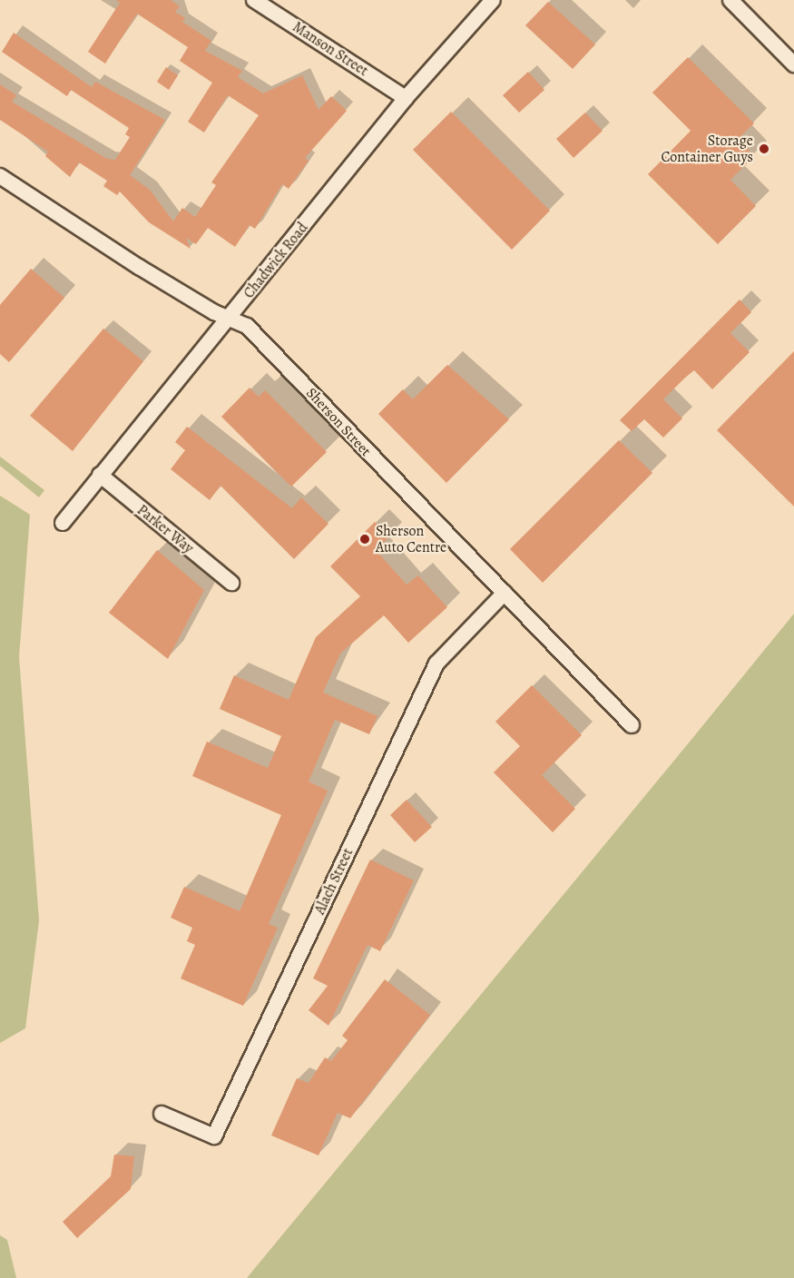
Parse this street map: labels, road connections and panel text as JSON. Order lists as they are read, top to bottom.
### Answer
{
  "streets": {
    "street": [
      "Manson Street",
      "Chadwick Road",
      "Sherson Street",
      "Parker Way",
      "Alach Street"
    ]
  },
  "crossings": [
    ["Manson Street", "Chadwick Road"],
    ["Chadwick Road", "Sherson Street"],
    ["Chadwick Road", "Parker Way"],
    ["Sherson Street", "Alach Street"]
  ],
  "places": ["Storage Container Guys", "Sherson Auto Centre"]
}
